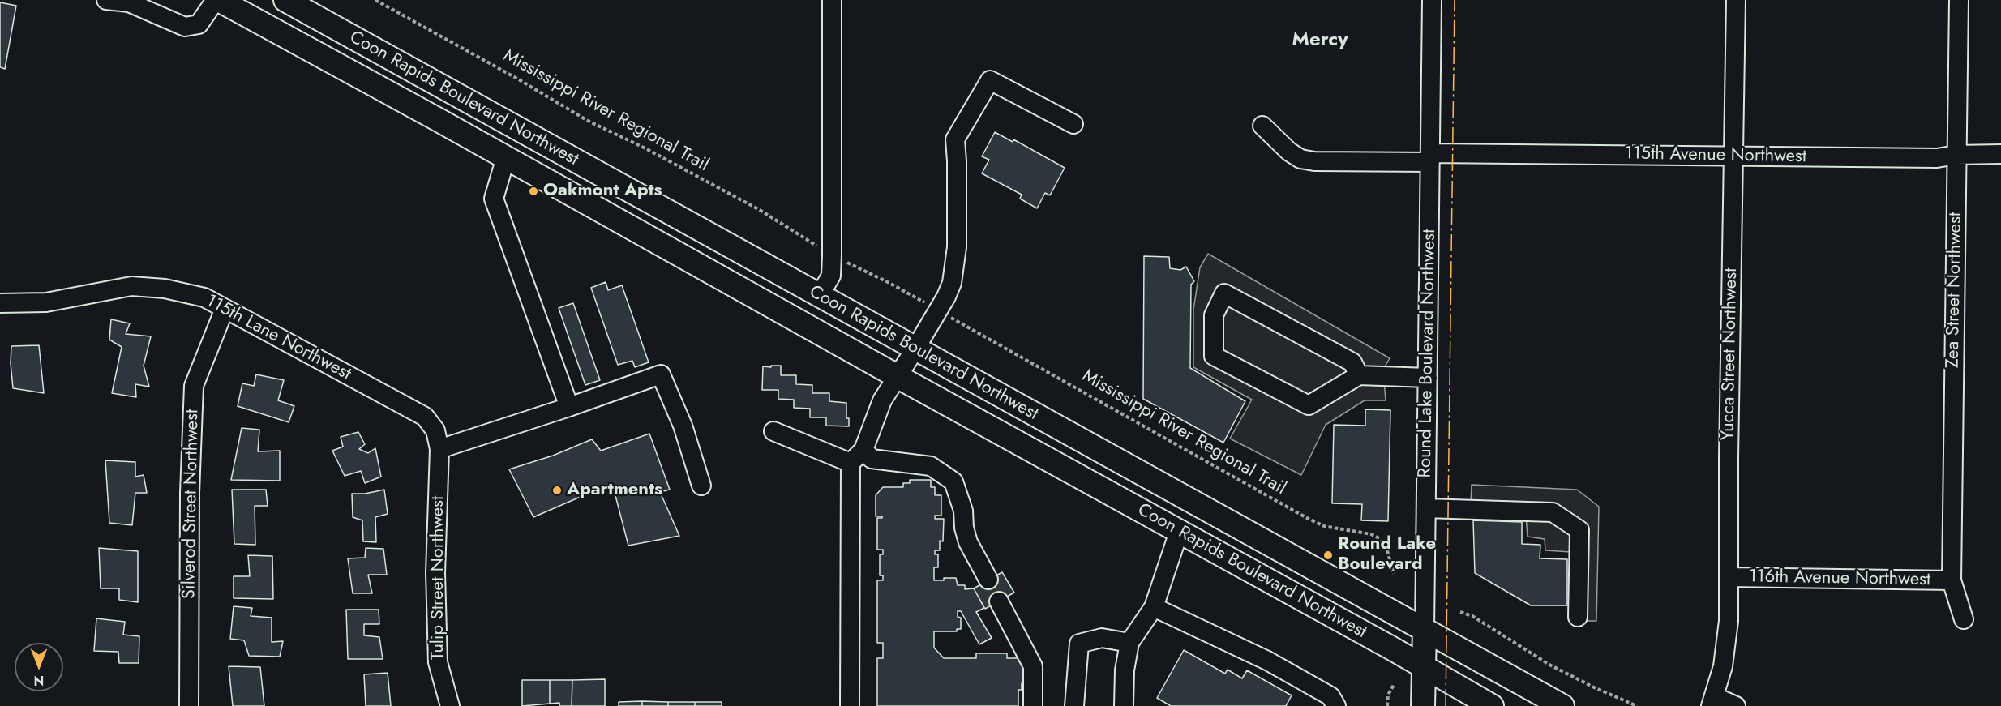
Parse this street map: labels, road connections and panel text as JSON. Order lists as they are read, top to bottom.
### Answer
{
  "streets": {
    "main road": ["Coon Rapids Boulevard Northwest", "Round Lake Boulevard Northwest"],
    "street": [
      "115th Avenue Northwest",
      "Zea Street Northwest",
      "115th Lane Northwest",
      "Yucca Street Northwest",
      "Silverod Street Northwest",
      "Tulip Street Northwest",
      "116th Avenue Northwest"
    ],
    "path": ["Mississippi River Regional Trail"]
  },
  "crossings": [
    ["Coon Rapids Boulevard Northwest", "Round Lake Boulevard Northwest"],
    ["115th Avenue Northwest", "Zea Street Northwest"],
    ["115th Avenue Northwest", "Round Lake Boulevard Northwest"],
    ["115th Avenue Northwest", "Yucca Street Northwest"],
    ["Zea Street Northwest", "116th Avenue Northwest"],
    ["115th Lane Northwest", "Silverod Street Northwest"],
    ["115th Lane Northwest", "Tulip Street Northwest"],
    ["Yucca Street Northwest", "116th Avenue Northwest"]
  ],
  "districts": ["Mercy"],
  "places": ["Oakmont Apts", "Apartments", "Round Lake Boulevard"],
  "north": "bottom"
}
